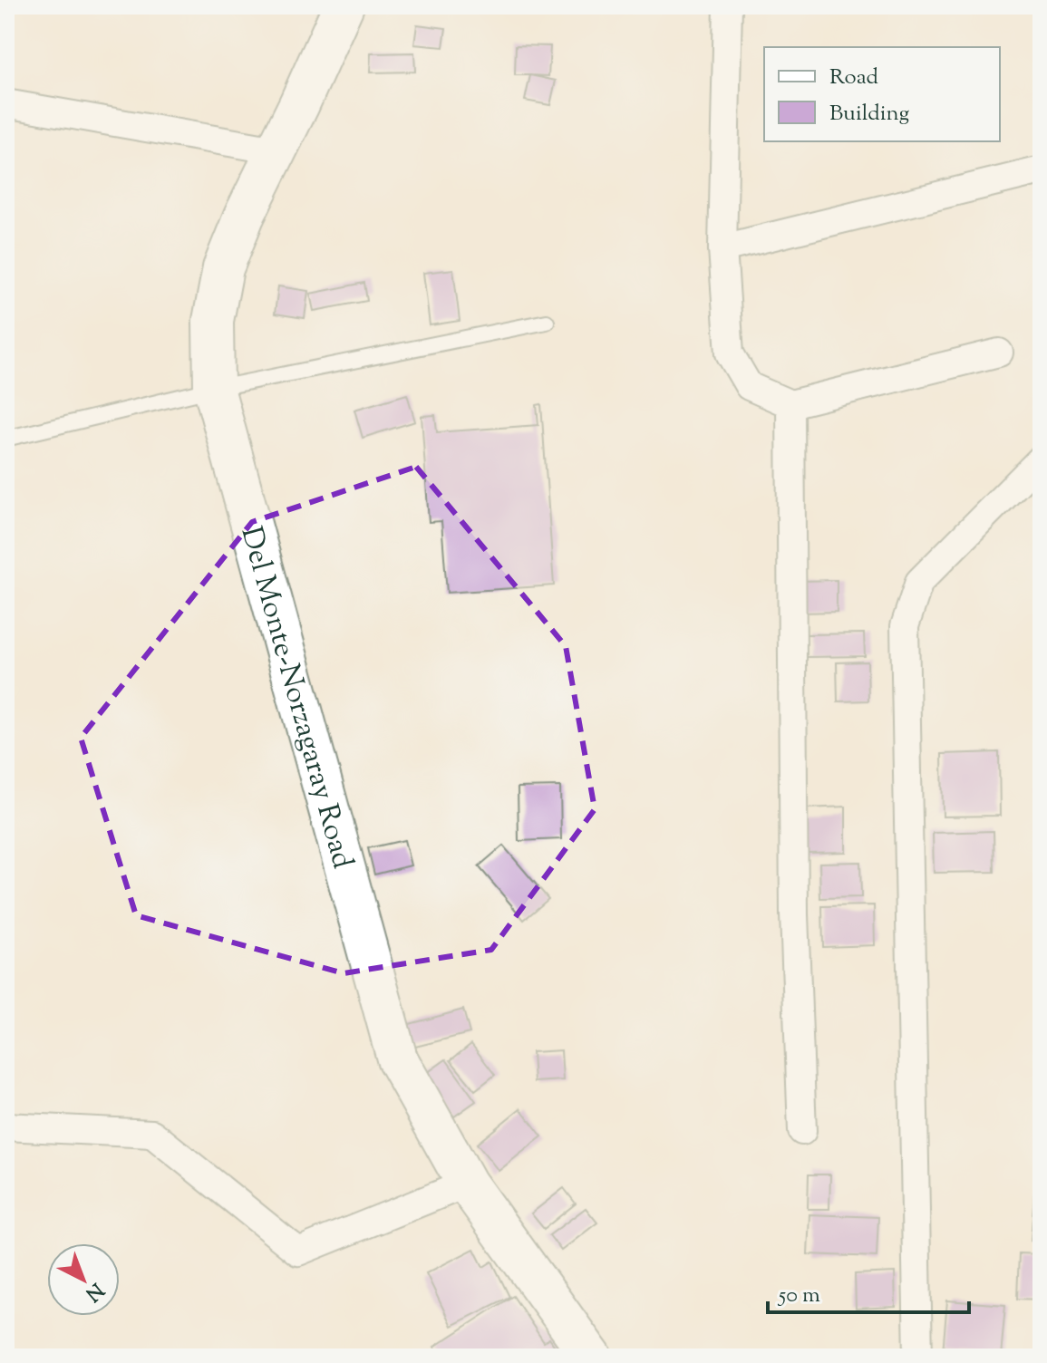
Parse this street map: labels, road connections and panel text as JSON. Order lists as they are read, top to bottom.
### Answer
{
  "streets": {
    "main road": ["Del Monte-Norzagaray Road"]
  },
  "legend": ["Road", "Building"],
  "scale_bar": "50 m",
  "north": "bottom right"
}
